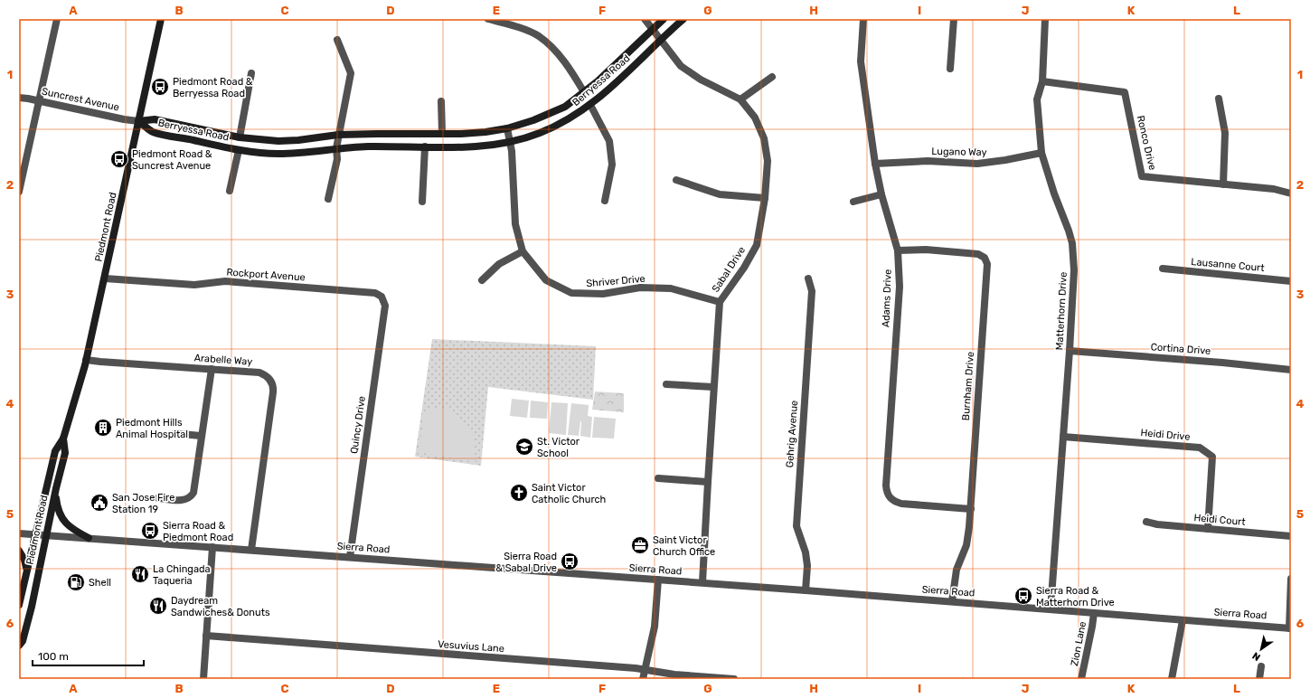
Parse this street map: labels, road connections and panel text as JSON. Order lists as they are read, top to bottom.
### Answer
{
  "streets": {
    "main road": ["Berryessa Road", "Piedmont Road"],
    "street": [
      "Suncrest Avenue",
      "Ronco Drive",
      "Lugano Way",
      "Lausanne Court",
      "Sabal Drive",
      "Rockport Avenue",
      "Shriver Drive",
      "Adams Drive",
      "Matterhorn Drive",
      "Cortina Drive",
      "Arabelle Way",
      "Burnham Drive",
      "Quincy Drive",
      "Gehrig Avenue",
      "Heidi Drive",
      "Heidi Court",
      "Sierra Road",
      "Zion Lane",
      "Vesuvius Lane"
    ]
  },
  "crossings": [
    ["Berryessa Road", "Suncrest Avenue"],
    ["Berryessa Road", "Piedmont Road"],
    ["Berryessa Road", "Sabal Drive"],
    ["Berryessa Road", "Shriver Drive"],
    ["Suncrest Avenue", "Piedmont Road"],
    ["Ronco Drive", "Matterhorn Drive"],
    ["Lugano Way", "Adams Drive"],
    ["Lugano Way", "Matterhorn Drive"],
    ["Piedmont Road", "Rockport Avenue"],
    ["Piedmont Road", "Arabelle Way"],
    ["Piedmont Road", "Sierra Road"],
    ["Sabal Drive", "Shriver Drive"],
    ["Sabal Drive", "Sierra Road"],
    ["Rockport Avenue", "Quincy Drive"],
    ["Adams Drive", "Burnham Drive"],
    ["Matterhorn Drive", "Cortina Drive"],
    ["Matterhorn Drive", "Heidi Drive"],
    ["Matterhorn Drive", "Sierra Road"],
    ["Arabelle Way", "Sierra Road"],
    ["Burnham Drive", "Sierra Road"],
    ["Quincy Drive", "Sierra Road"],
    ["Gehrig Avenue", "Sierra Road"],
    ["Heidi Drive", "Heidi Court"],
    ["Sierra Road", "Zion Lane"]
  ],
  "places": {
    "bus stop": [
      "Piedmont Road & Berryessa Road",
      "Piedmont Road & Suncrest Avenue",
      "Sierra Road & Piedmont Road",
      "Sierra Road & Sabal Drive",
      "Sierra Road & Matterhorn Drive"
    ],
    "building": ["Piedmont Hills Animal Hospital"],
    "school or university": ["St. Victor School"],
    "church": ["Saint Victor Catholic Church"],
    "public building": ["San Jose Fire Station 19"],
    "office": ["Saint Victor Church Office"],
    "restaurant": ["La Chingada Taqueria", "Daydream Sandwiches& Donuts"],
    "fuel station": ["Shell"]
  },
  "scale_bar": "100 m",
  "north": "bottom left",
  "grid": {
    "columns": [
      "A",
      "B",
      "C",
      "D",
      "E",
      "F",
      "G",
      "H",
      "I",
      "J",
      "K",
      "L"
    ],
    "rows": [
      "1",
      "2",
      "3",
      "4",
      "5",
      "6"
    ]
  }
}
